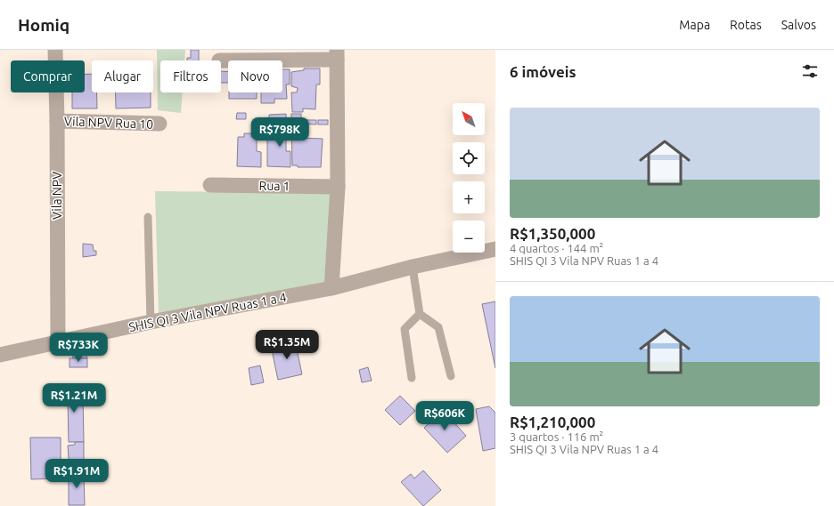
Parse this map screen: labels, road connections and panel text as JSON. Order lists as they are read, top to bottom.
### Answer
{
  "streets": {
    "street": [
      "Vila NPV Rua 10",
      "Rua 1",
      "Vila NPV",
      "SHIS QI 3 Vila NPV Ruas 1 a 4"
    ]
  },
  "crossings": [
    ["Vila NPV Rua 10", "Vila NPV"],
    ["Vila NPV", "SHIS QI 3 Vila NPV Ruas 1 a 4"]
  ],
  "north": "top left",
  "page": {
    "header": "Homiq",
    "nav": ["Mapa", "Rotas", "Salvos"],
    "heading": "6 imóveis",
    "chip": [
      "Comprar",
      "Alugar",
      "Filtros",
      "Novo"
    ],
    "list": [
      {
        "name": "R$1,350,000",
        "note": "4 quartos · 144 m² · SHIS QI 3 Vila NPV Ruas 1 a 4"
      },
      {
        "name": "R$1,210,000",
        "note": "3 quartos · 116 m² · SHIS QI 3 Vila NPV Ruas 1 a 4"
      }
    ],
    "map_buttons": ["+", "−"],
    "price": [
      "R$798K",
      "R$1.35M",
      "R$733K",
      "R$1.21M",
      "R$606K",
      "R$1.91M"
    ]
  }
}
